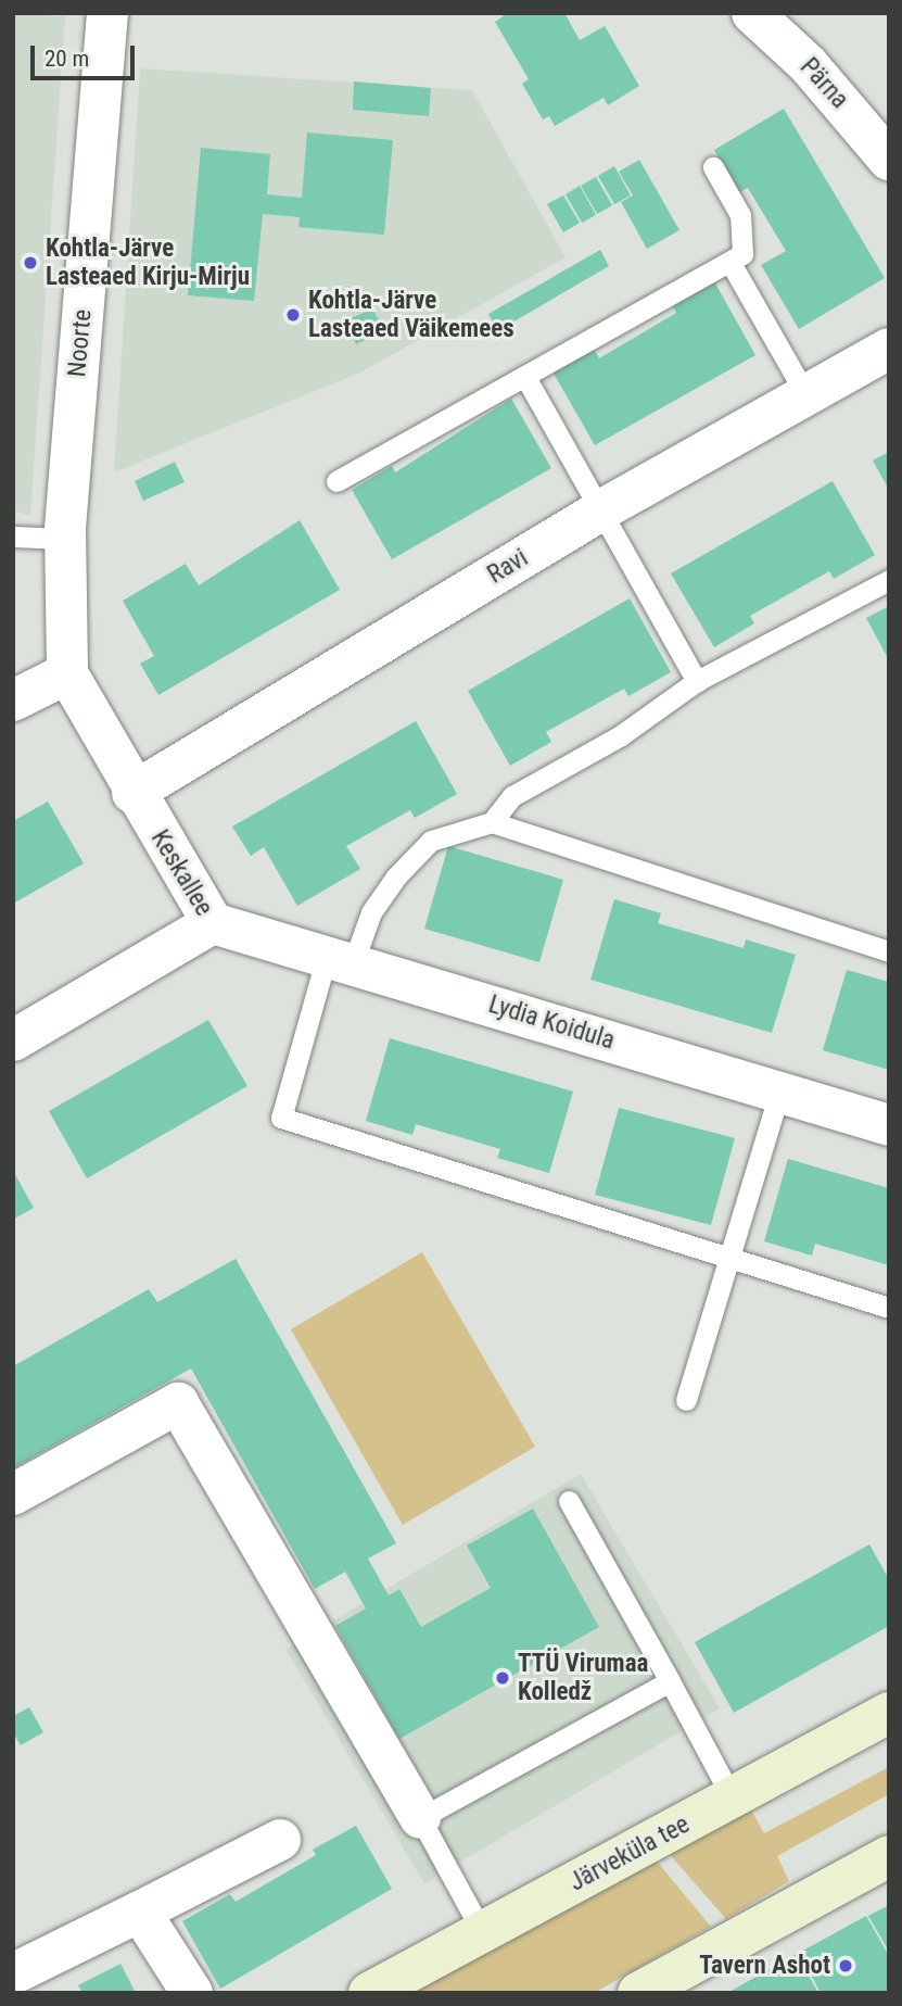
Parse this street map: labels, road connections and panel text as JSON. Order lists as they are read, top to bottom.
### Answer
{
  "streets": {
    "main road": ["Järveküla tee"],
    "street": [
      "Pärna",
      "Noorte",
      "Ravi",
      "Keskallee",
      "Lydia Koidula"
    ]
  },
  "crossings": [
    ["Noorte", "Keskallee"],
    ["Ravi", "Keskallee"],
    ["Keskallee", "Lydia Koidula"]
  ],
  "places": [
    "Kohtla-Järve Lasteaed Kirju-Mirju",
    "Kohtla-Järve Lasteaed Väikemees",
    "TTÜ Virumaa Kolledž",
    "Tavern Ashot"
  ],
  "scale_bar": "20 m"
}
